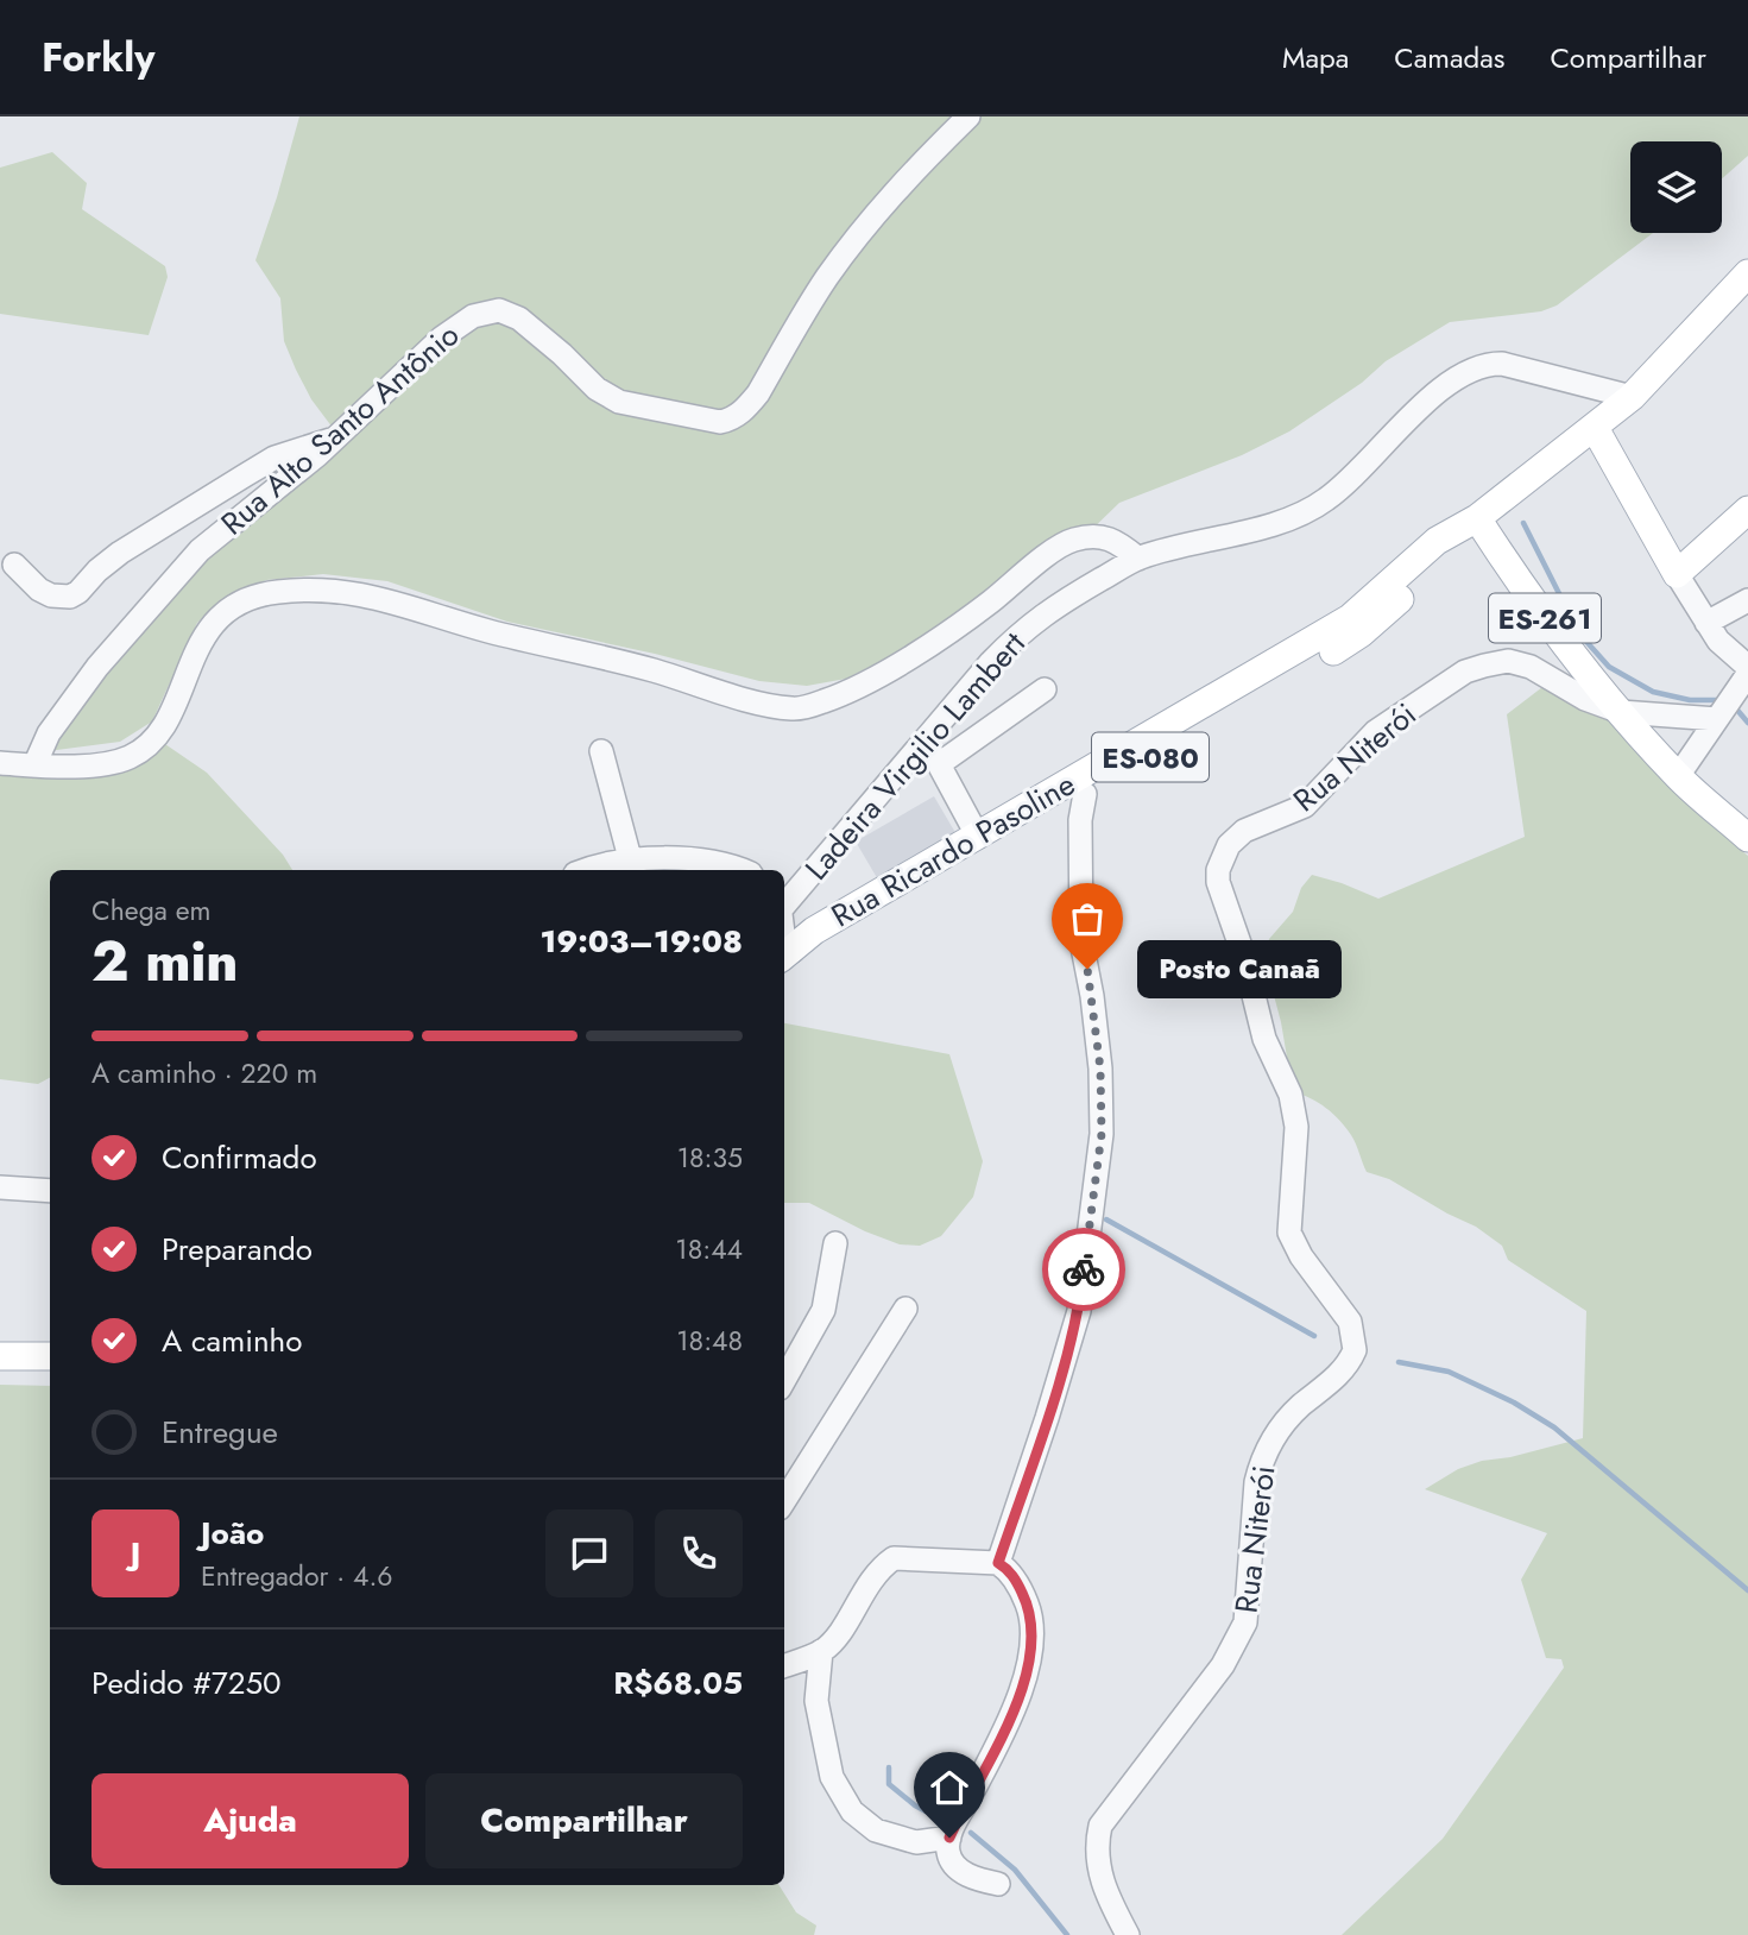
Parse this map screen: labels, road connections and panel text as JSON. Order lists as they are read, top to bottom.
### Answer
{
  "streets": {
    "main road": ["ES-261", "ES-080", "Rua Ricardo Pasoline"],
    "street": ["Rua Alto Santo Antônio", "Ladeira Virgilio Lambert", "Rua Niterói"]
  },
  "crossings": [
    ["ES-261", "Rua Niterói"],
    ["ES-261", "Rua Ricardo Pasoline"]
  ],
  "places": ["Posto Canaã"],
  "page": {
    "header": "Forkly",
    "nav": ["Mapa", "Camadas", "Compartilhar"],
    "heading": ["2 min", "Chega em", "19:03–19:08"],
    "panel": [
      "João",
      "Entregador · 4.6",
      "Pedido #7250",
      "R$68.05"
    ],
    "bubble": "Posto Canaã",
    "bar": "A caminho · 220 m",
    "list": [
      ["Confirmado", "18:35"],
      ["Preparando", "18:44"],
      ["A caminho", "18:48"],
      "Entregue"
    ],
    "round": "J",
    "buttons": ["Ajuda", "Compartilhar"]
  }
}
